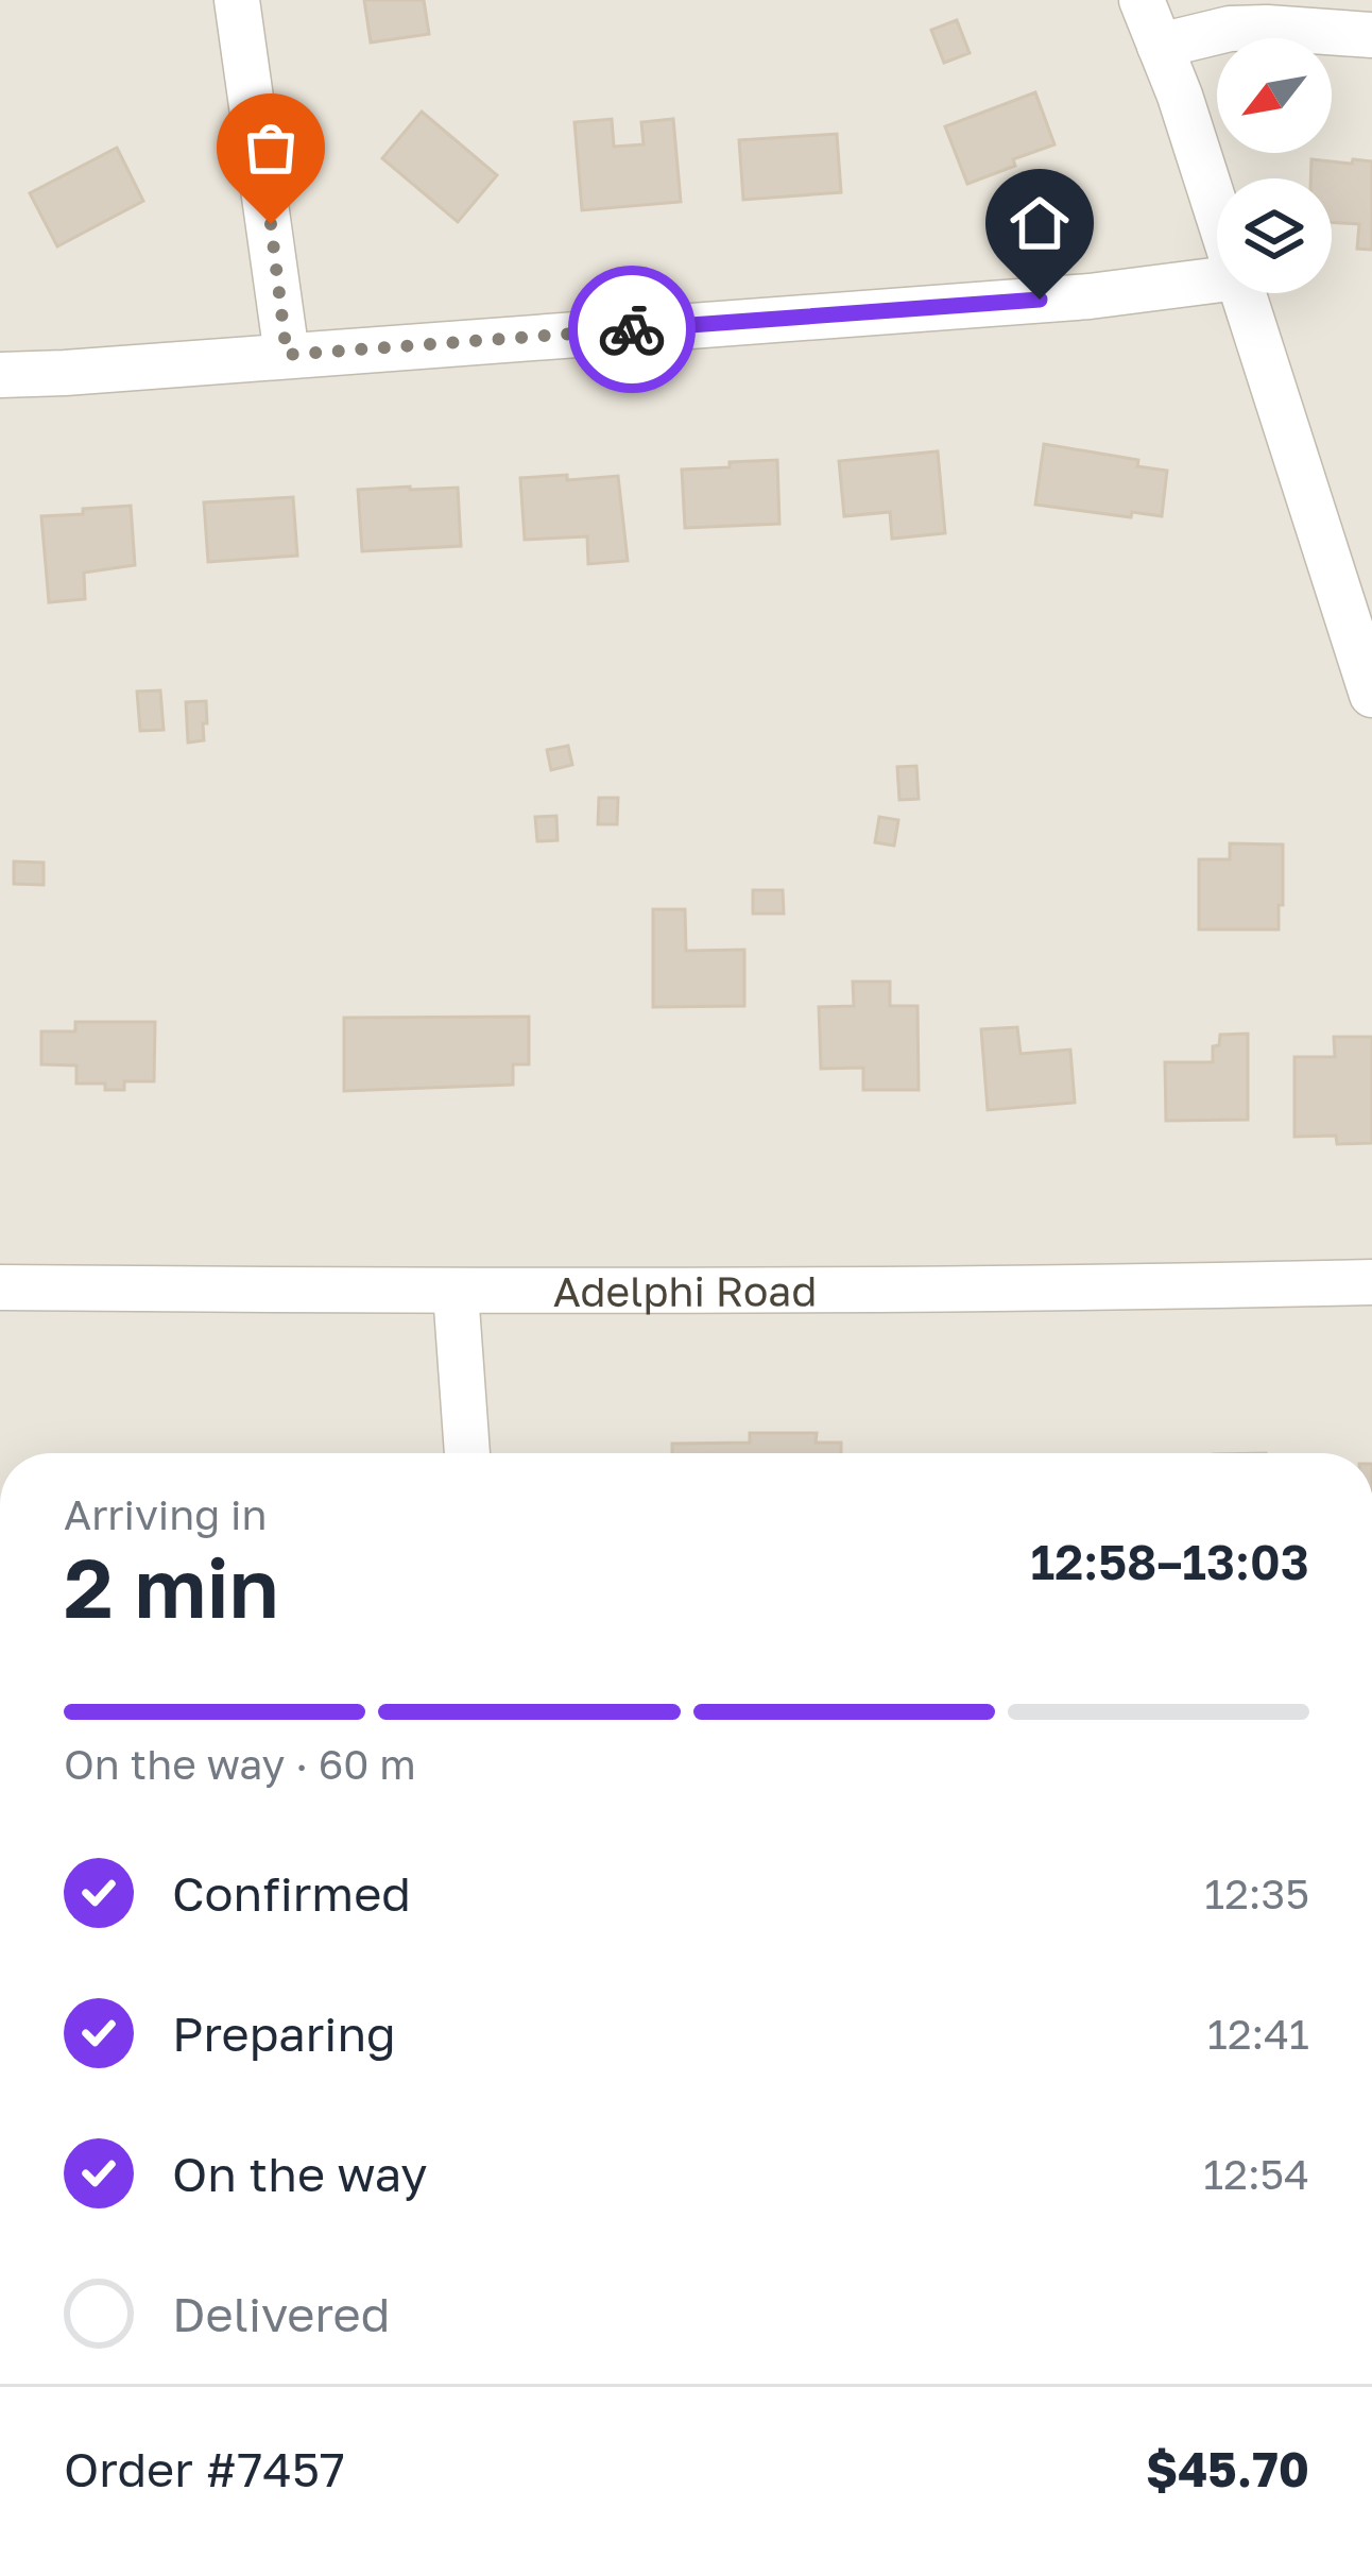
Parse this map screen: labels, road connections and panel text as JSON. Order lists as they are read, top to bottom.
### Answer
{
  "streets": {
    "street": ["Adelphi Road"]
  },
  "north": "bottom left",
  "page": {
    "heading": ["2 min", "Arriving in", "12:58–13:03"],
    "panel": ["Order #7457", "$45.70"],
    "bar": "On the way · 60 m",
    "list": [
      ["Confirmed", "12:35"],
      ["Preparing", "12:41"],
      ["On the way", "12:54"],
      "Delivered"
    ]
  }
}
